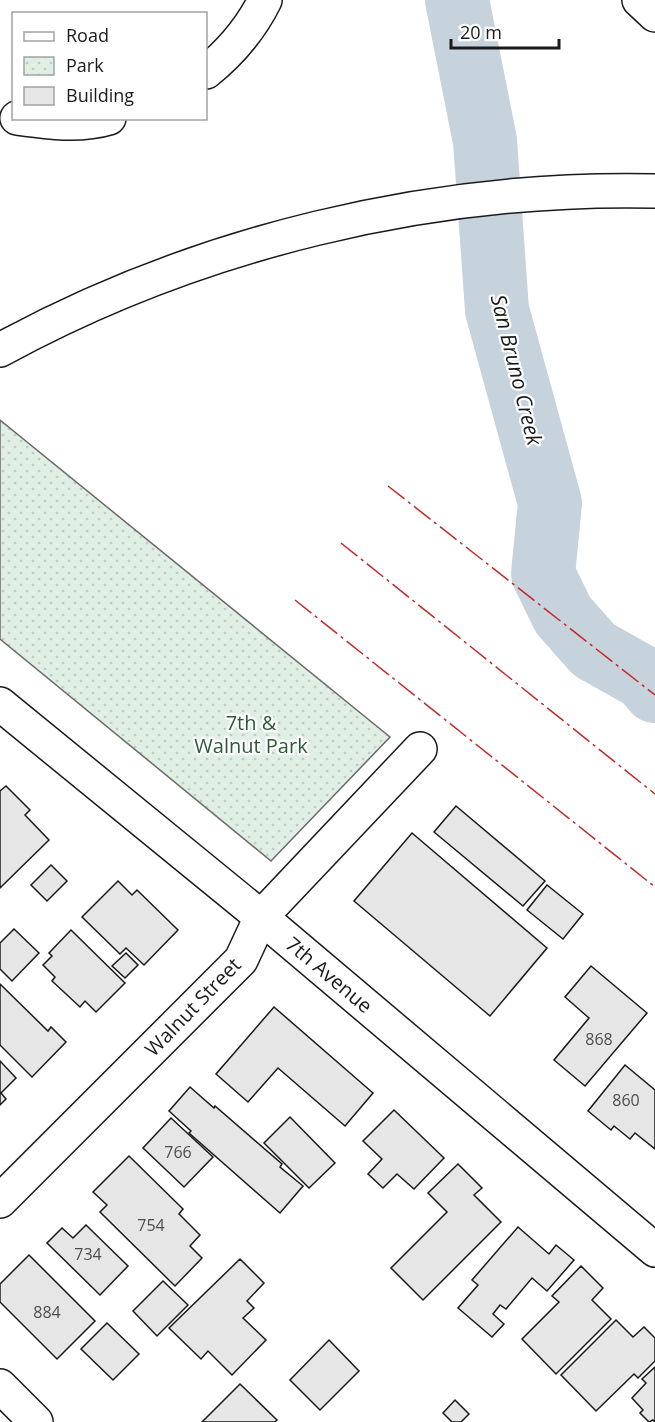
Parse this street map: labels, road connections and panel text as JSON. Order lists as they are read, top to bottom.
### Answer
{
  "streets": {
    "main road": ["7th Avenue", "Walnut Street"]
  },
  "crossings": [
    ["7th Avenue", "Walnut Street"]
  ],
  "water": ["San Bruno Creek"],
  "parks": ["7th & Walnut Park"],
  "house_numbers": [
    "868",
    "860",
    "766",
    "754",
    "734",
    "884"
  ],
  "legend": ["Road", "Park", "Building"],
  "scale_bar": "20 m"
}
